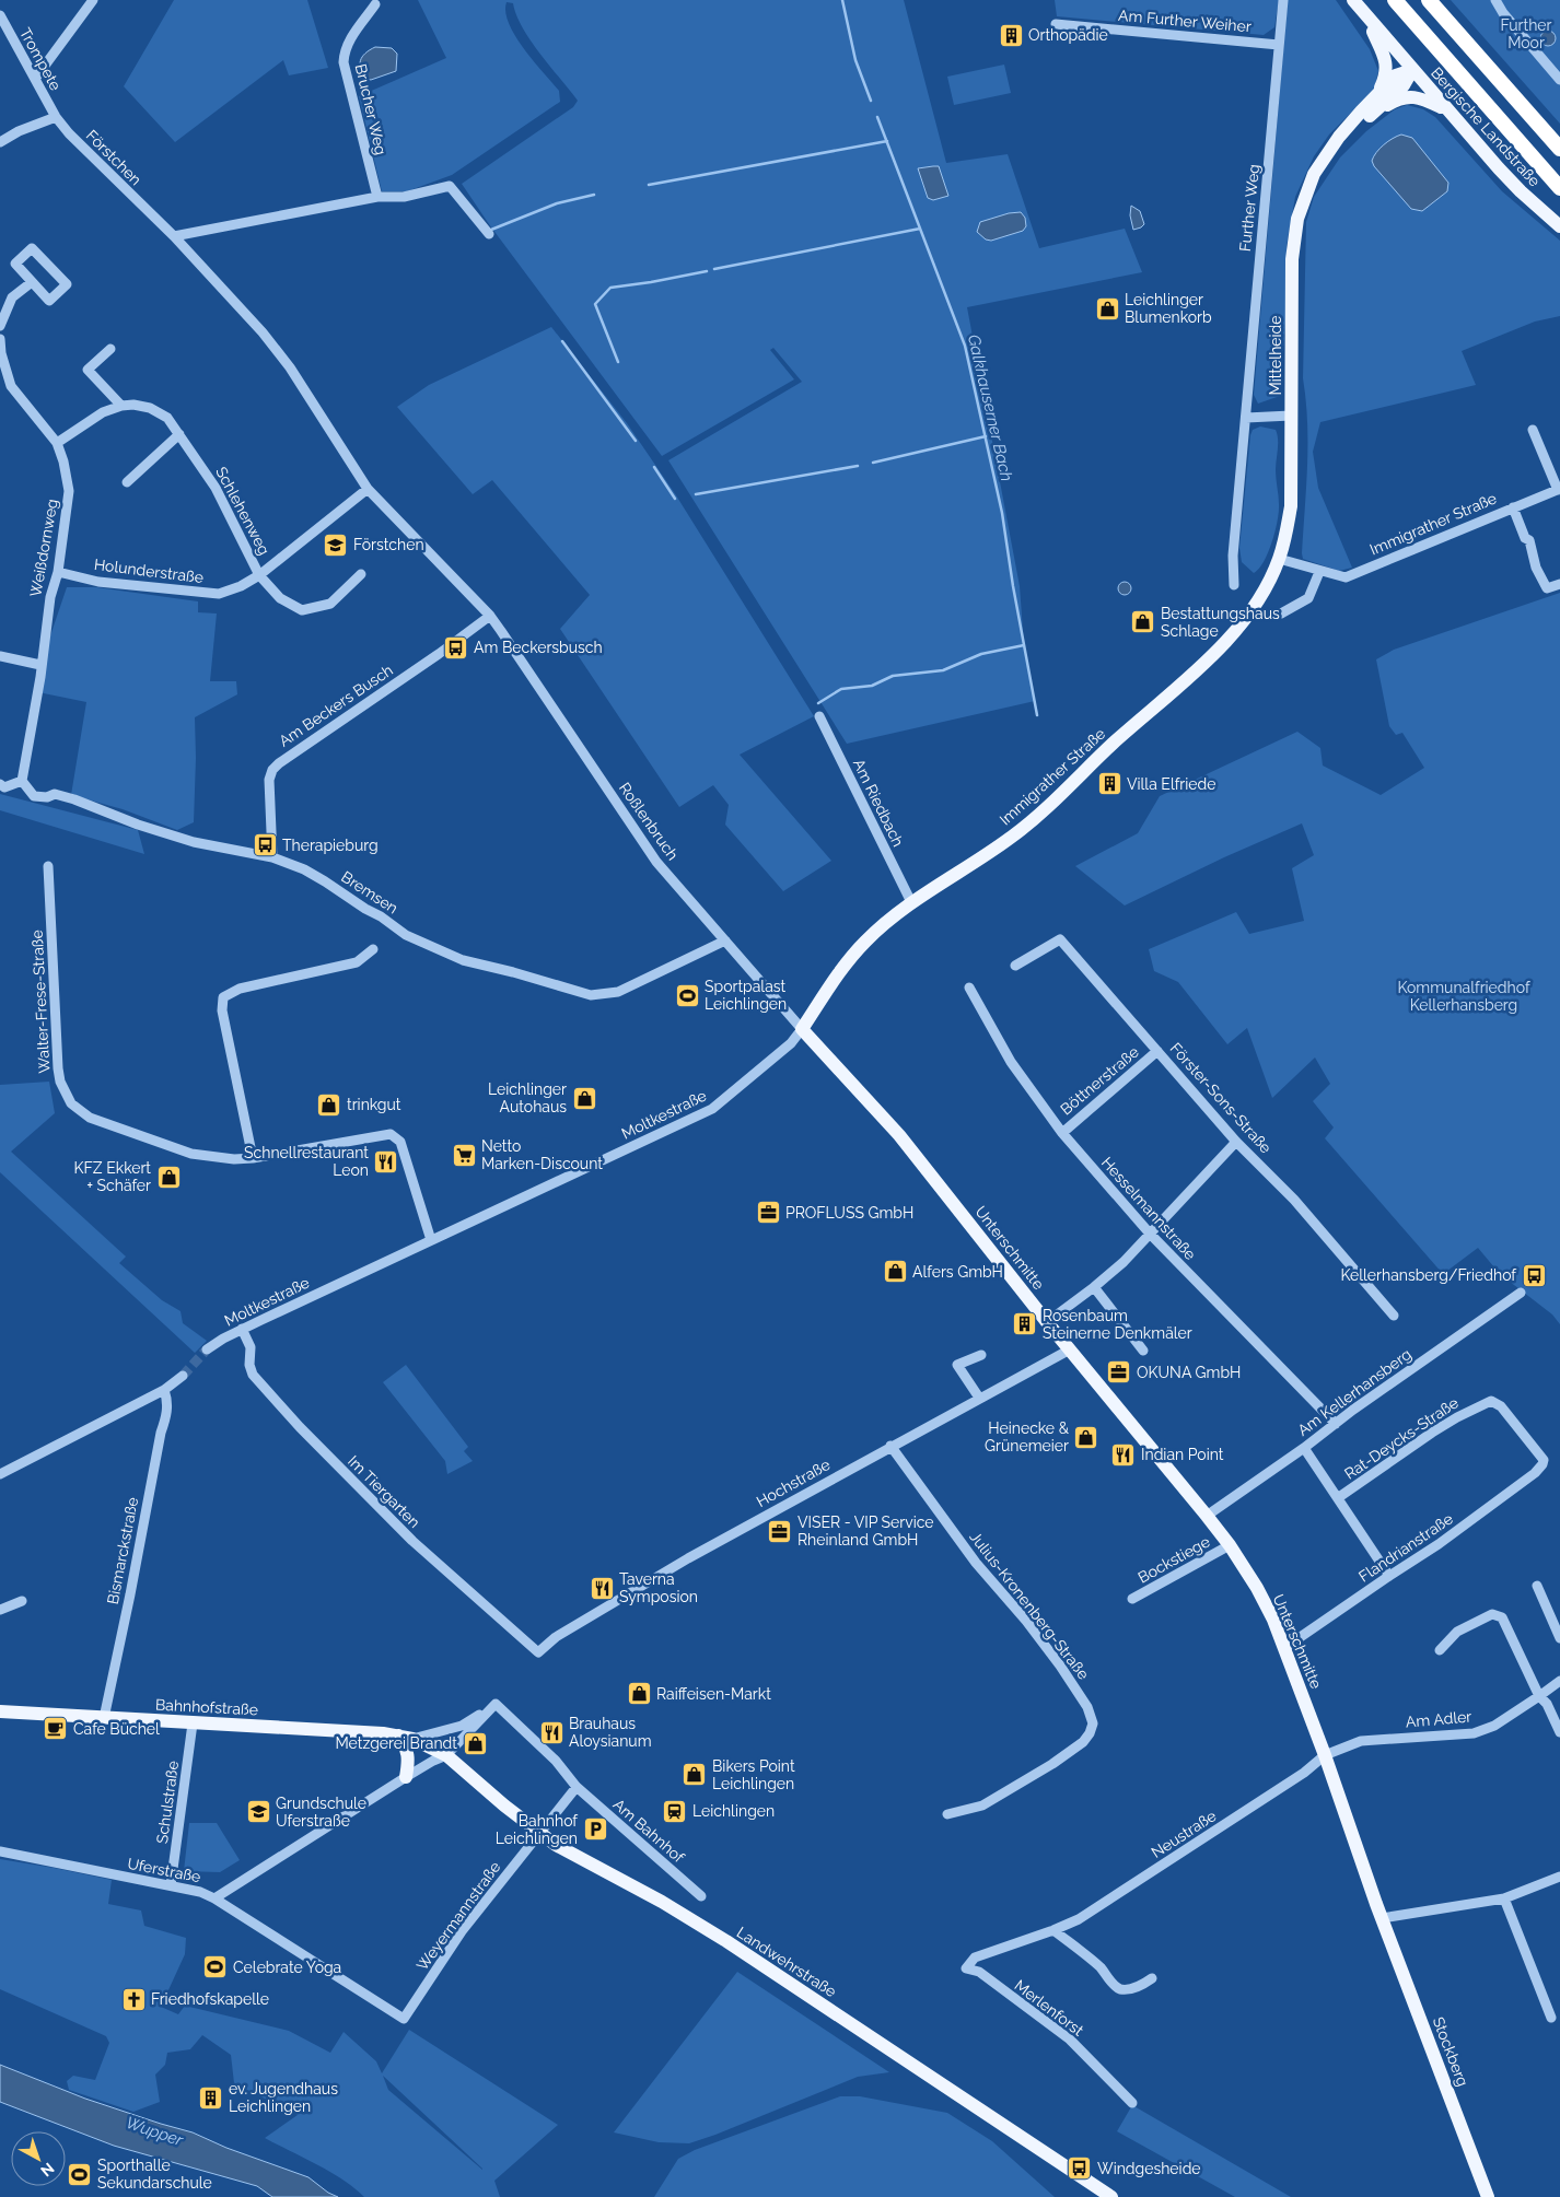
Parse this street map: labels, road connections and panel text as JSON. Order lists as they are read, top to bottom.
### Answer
{
  "streets": {
    "main road": [
      "Bergische Landstraße",
      "Mittelheide",
      "Immigrather Straße",
      "Unterschmitte",
      "Bahnhofstraße",
      "Landwehrstraße",
      "Stockberg"
    ],
    "street": [
      "Am Further Weiher",
      "Trompete",
      "Brucher Weg",
      "Förstchen",
      "Further Weg",
      "Schlehenweg",
      "Weißdornweg",
      "Holunderstraße",
      "Am Beckers Busch",
      "Am Riedbach",
      "Roßlenbruch",
      "Bremsen",
      "Walter-Frese-Straße",
      "Böttnerstraße",
      "Förster-Sons-Straße",
      "Moltkestraße",
      "Hesselmannstraße",
      "Am Kellerhansberg",
      "Rat-Deycks-Straße",
      "Hochstraße",
      "Im Tiergarten",
      "Flandrianstraße",
      "Bismarckstraße",
      "Bockstiege",
      "Julius-Kronenberg-Straße",
      "Am Adler",
      "Schulstraße",
      "Am Bahnhof",
      "Neustraße",
      "Uferstraße",
      "Weyermannstraße",
      "Merlenforst"
    ]
  },
  "crossings": [
    ["Am Further Weiher", "Further Weg"],
    ["Trompete", "Förstchen"],
    ["Bergische Landstraße", "Mittelheide"],
    ["Förstchen", "Holunderstraße"],
    ["Förstchen", "Am Beckers Busch"],
    ["Förstchen", "Roßlenbruch"],
    ["Mittelheide", "Immigrather Straße"],
    ["Schlehenweg", "Weißdornweg"],
    ["Schlehenweg", "Holunderstraße"],
    ["Immigrather Straße", "Am Riedbach"],
    ["Immigrather Straße", "Roßlenbruch"],
    ["Immigrather Straße", "Moltkestraße"],
    ["Immigrather Straße", "Unterschmitte"],
    ["Weißdornweg", "Holunderstraße"],
    ["Weißdornweg", "Bremsen"],
    ["Am Beckers Busch", "Roßlenbruch"],
    ["Am Beckers Busch", "Bremsen"],
    ["Roßlenbruch", "Bremsen"],
    ["Roßlenbruch", "Moltkestraße"],
    ["Roßlenbruch", "Unterschmitte"],
    ["Walter-Frese-Straße", "Moltkestraße"],
    ["Böttnerstraße", "Förster-Sons-Straße"],
    ["Böttnerstraße", "Hesselmannstraße"],
    ["Moltkestraße", "Unterschmitte"],
    ["Moltkestraße", "Im Tiergarten"],
    ["Hesselmannstraße", "Am Kellerhansberg"],
    ["Unterschmitte", "Am Kellerhansberg"],
    ["Unterschmitte", "Hochstraße"],
    ["Unterschmitte", "Flandrianstraße"],
    ["Unterschmitte", "Bockstiege"],
    ["Unterschmitte", "Am Adler"],
    ["Unterschmitte", "Neustraße"],
    ["Unterschmitte", "Stockberg"],
    ["Rat-Deycks-Straße", "Flandrianstraße"],
    ["Hochstraße", "Im Tiergarten"],
    ["Hochstraße", "Julius-Kronenberg-Straße"],
    ["Bismarckstraße", "Bahnhofstraße"],
    ["Bahnhofstraße", "Schulstraße"],
    ["Bahnhofstraße", "Am Bahnhof"],
    ["Bahnhofstraße", "Uferstraße"],
    ["Bahnhofstraße", "Landwehrstraße"],
    ["Am Adler", "Neustraße"],
    ["Am Adler", "Stockberg"],
    ["Schulstraße", "Uferstraße"],
    ["Neustraße", "Merlenforst"],
    ["Neustraße", "Stockberg"],
    ["Uferstraße", "Weyermannstraße"],
    ["Uferstraße", "Landwehrstraße"],
    ["Weyermannstraße", "Landwehrstraße"]
  ],
  "water": ["Galkhauserner Bach", "Wupper"],
  "parks": ["Further Moor", "Kommunalfriedhof Kellerhansberg"],
  "places": {
    "building": [
      "Orthopädie",
      "Villa Elfriede",
      "Rosenbaum Steinerne Denkmäler",
      "ev. Jugendhaus Leichlingen"
    ],
    "shop": [
      "Leichlinger Blumenkorb",
      "Bestattungshaus Schlage",
      "Leichlinger Autohaus",
      "trinkgut",
      "KFZ Ekkert + Schäfer",
      "Alfers GmbH",
      "Heinecke & Grünemeier",
      "Raiffeisen-Markt",
      "Metzgerei Brandt",
      "Bikers Point Leichlingen"
    ],
    "school or university": ["Förstchen", "Grundschule Uferstraße"],
    "bus stop": [
      "Am Beckersbusch",
      "Therapieburg",
      "Kellerhansberg/Friedhof",
      "Windgesheide"
    ],
    "sports": ["Sportpalast Leichlingen", "Celebrate Yoga", "Sporthalle Sekundarschule"],
    "supermarket": ["Netto Marken-Discount"],
    "restaurant": [
      "Schnellrestaurant Leon",
      "Indian Point",
      "Taverna Symposion",
      "Brauhaus Aloysianum"
    ],
    "office": ["PROFLUSS GmbH", "OKUNA GmbH", "VISER - VIP Service Rheinland GmbH"],
    "cafe": ["Cafe Büchel"],
    "station": ["Leichlingen"],
    "parking": ["Bahnhof Leichlingen"],
    "church": ["Friedhofskapelle"]
  },
  "north": "bottom right"
}
